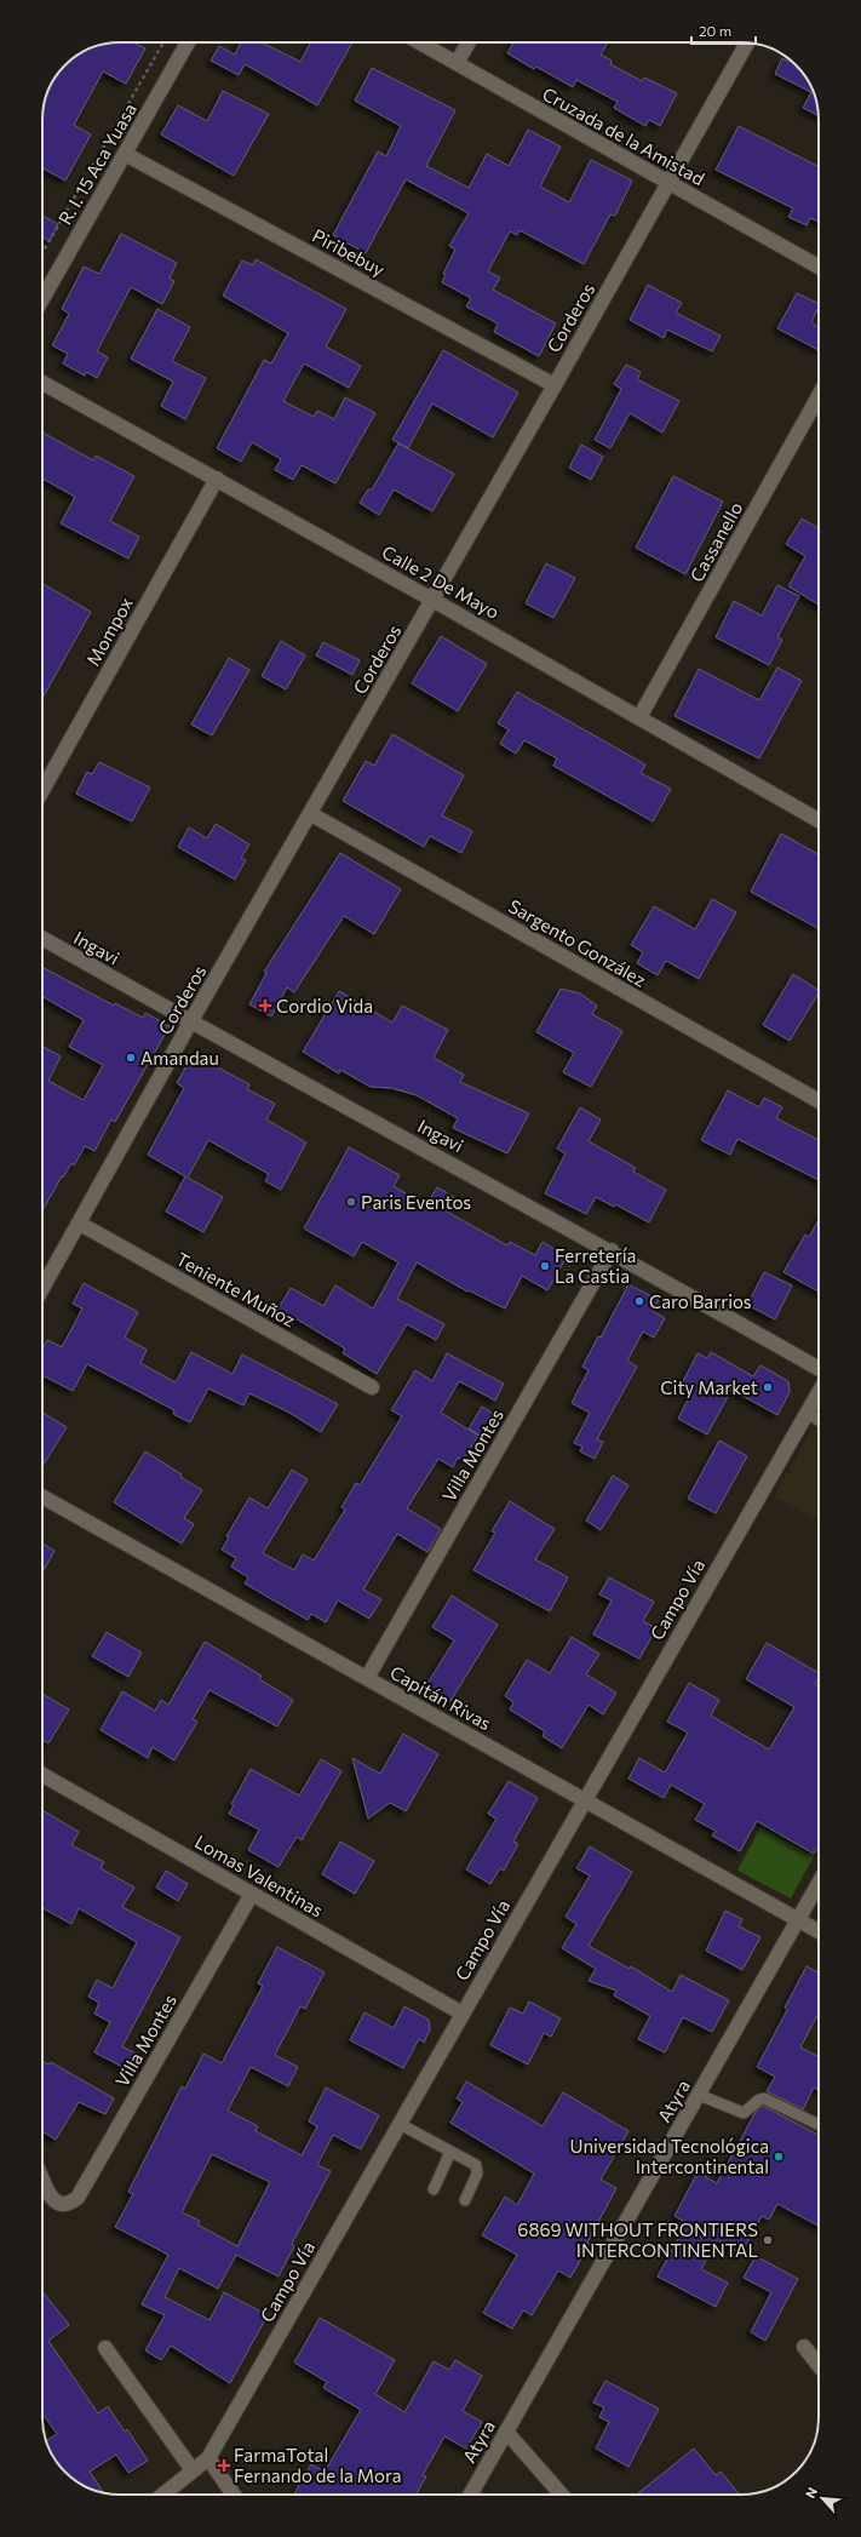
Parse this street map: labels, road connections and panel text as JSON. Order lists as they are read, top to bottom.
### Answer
{
  "streets": {
    "street": [
      "Cruzada de la Amistad",
      "R. I. 15 Aca Yuasa",
      "Piribebuy",
      "Corderos",
      "Cassanello",
      "Calle 2 De Mayo",
      "Mompox",
      "Sargento González",
      "Ingavi",
      "Teniente Muñoz",
      "Villa Montes",
      "Campo Vía",
      "Capitán Rivas",
      "Lomas Valentinas",
      "Atyra"
    ]
  },
  "crossings": [
    ["Cruzada de la Amistad", "Corderos"],
    ["R. I. 15 Aca Yuasa", "Piribebuy"],
    ["Piribebuy", "Corderos"],
    ["Corderos", "Calle 2 De Mayo"],
    ["Corderos", "Sargento González"],
    ["Corderos", "Ingavi"],
    ["Corderos", "Teniente Muñoz"],
    ["Cassanello", "Calle 2 De Mayo"],
    ["Calle 2 De Mayo", "Mompox"],
    ["Ingavi", "Villa Montes"],
    ["Villa Montes", "Capitán Rivas"],
    ["Villa Montes", "Lomas Valentinas"],
    ["Campo Vía", "Capitán Rivas"],
    ["Campo Vía", "Lomas Valentinas"],
    ["Capitán Rivas", "Atyra"]
  ],
  "places": {
    "health": ["Cordio Vida", "FarmaTotal Fernando de la Mora"],
    "other": [
      "Amandau",
      "Paris Eventos",
      "Ferretería La Castia",
      "Caro Barrios",
      "City Market",
      "Universidad Tecnológica Intercontinental",
      "6869 WITHOUT FRONTIERS INTERCONTINENTAL"
    ]
  },
  "scale_bar": "20 m",
  "north": "top left"
}
